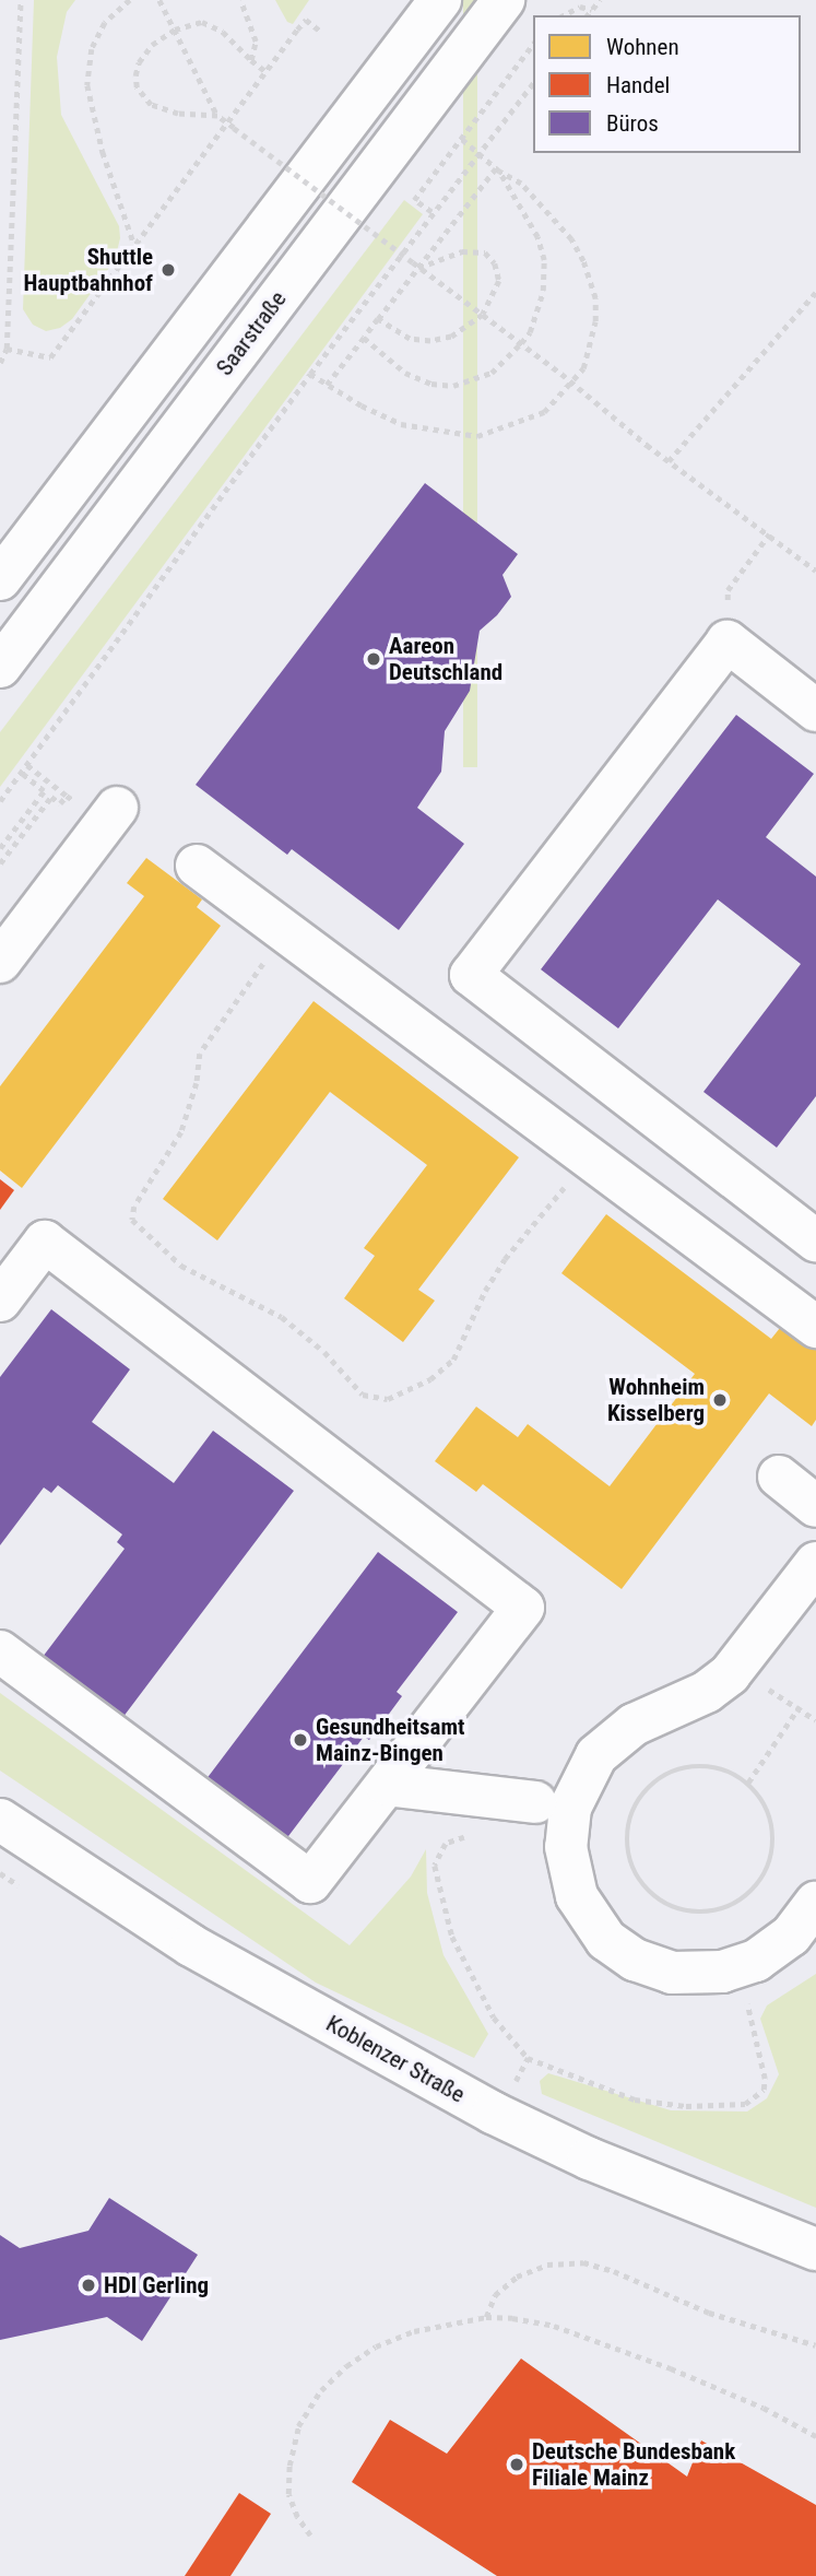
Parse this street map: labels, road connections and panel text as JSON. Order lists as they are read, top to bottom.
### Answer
{
  "streets": {
    "main road": ["Saarstraße", "Koblenzer Straße"]
  },
  "places": [
    "Shuttle Hauptbahnhof",
    "Aareon Deutschland",
    "Wohnheim Kisselberg",
    "Gesundheitsamt Mainz-Bingen",
    "HDI Gerling",
    "Deutsche Bundesbank Filiale Mainz"
  ],
  "legend": ["Wohnen", "Handel", "Büros"]
}
